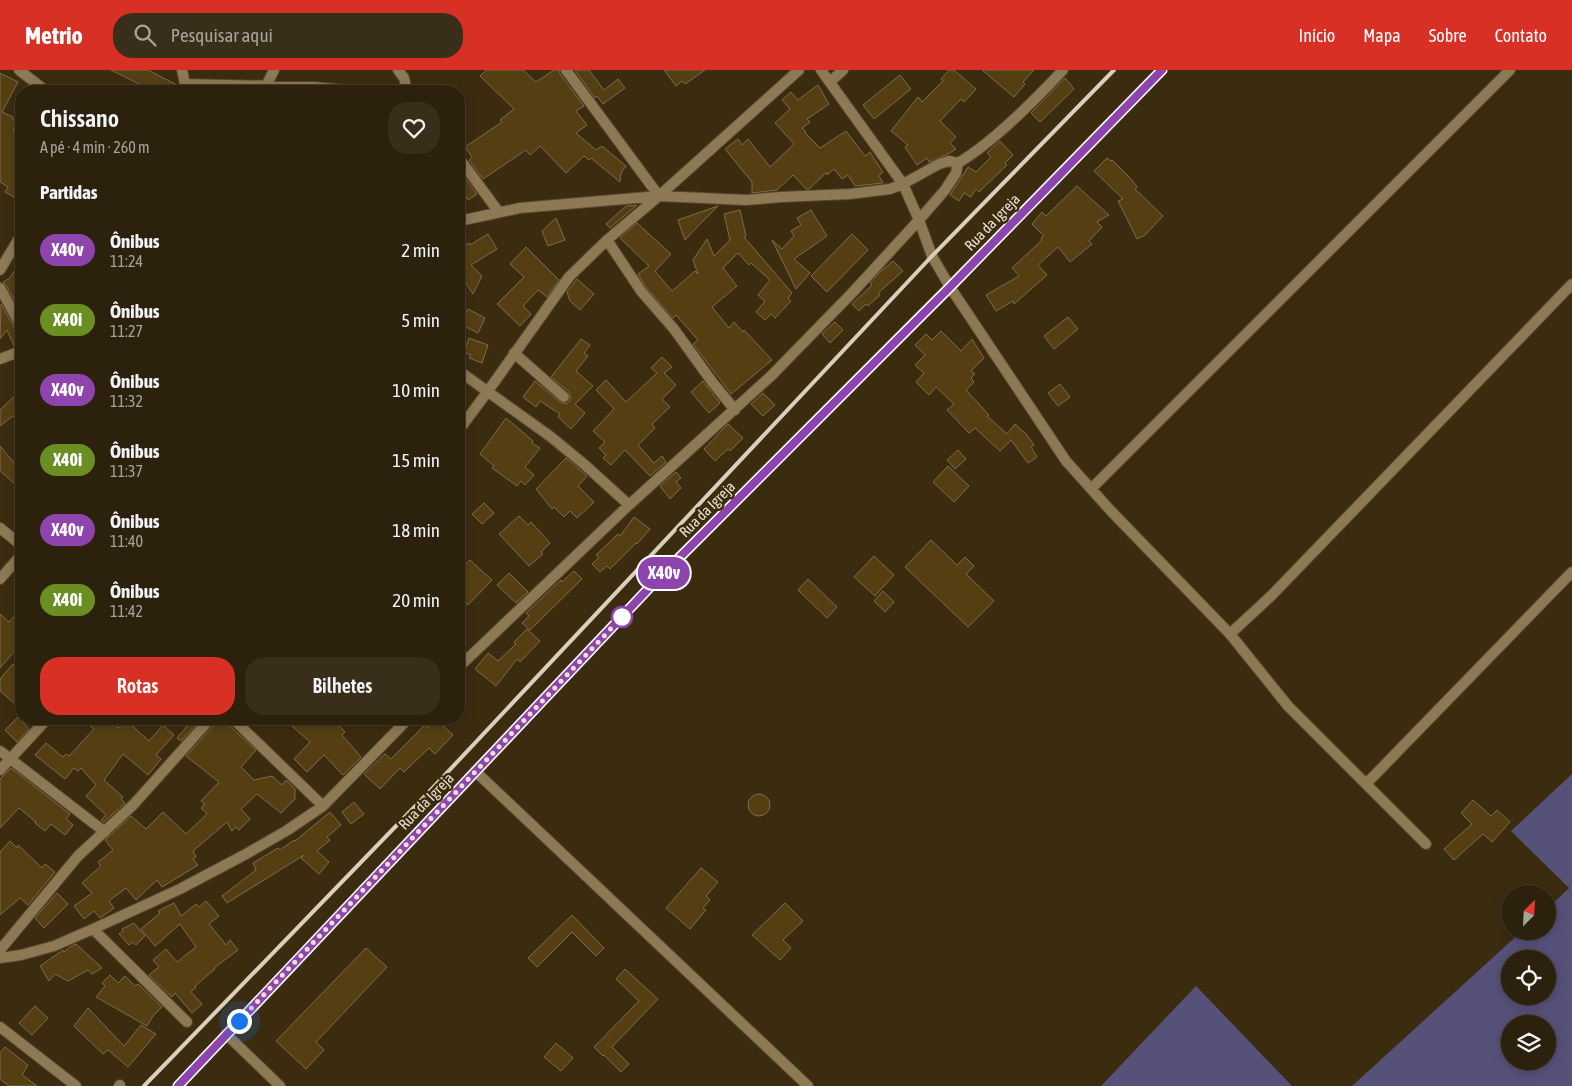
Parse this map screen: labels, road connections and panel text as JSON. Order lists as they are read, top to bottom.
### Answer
{
  "streets": {
    "street": ["Rua da Igreja"]
  },
  "lines": ["bus line X40v"],
  "north": "top right",
  "page": {
    "header": "Metrio",
    "search": "Pesquisar aqui",
    "nav": [
      "Início",
      "Mapa",
      "Sobre",
      "Contato"
    ],
    "on_map": "X40v",
    "heading": [
      ["Chissano", "A pé · 4 min · 260 m"],
      "Partidas"
    ],
    "list": [
      {
        "mark": "X40v",
        "name": "Ônibus",
        "note": "11:24",
        "value": "2 min"
      },
      {
        "mark": "X40i",
        "name": "Ônibus",
        "note": "11:27",
        "value": "5 min"
      },
      {
        "mark": "X40v",
        "name": "Ônibus",
        "note": "11:32",
        "value": "10 min"
      },
      {
        "mark": "X40i",
        "name": "Ônibus",
        "note": "11:37",
        "value": "15 min"
      },
      {
        "mark": "X40v",
        "name": "Ônibus",
        "note": "11:40",
        "value": "18 min"
      },
      {
        "mark": "X40i",
        "name": "Ônibus",
        "note": "11:42",
        "value": "20 min"
      }
    ],
    "buttons": ["Rotas", "Bilhetes"]
  }
}
